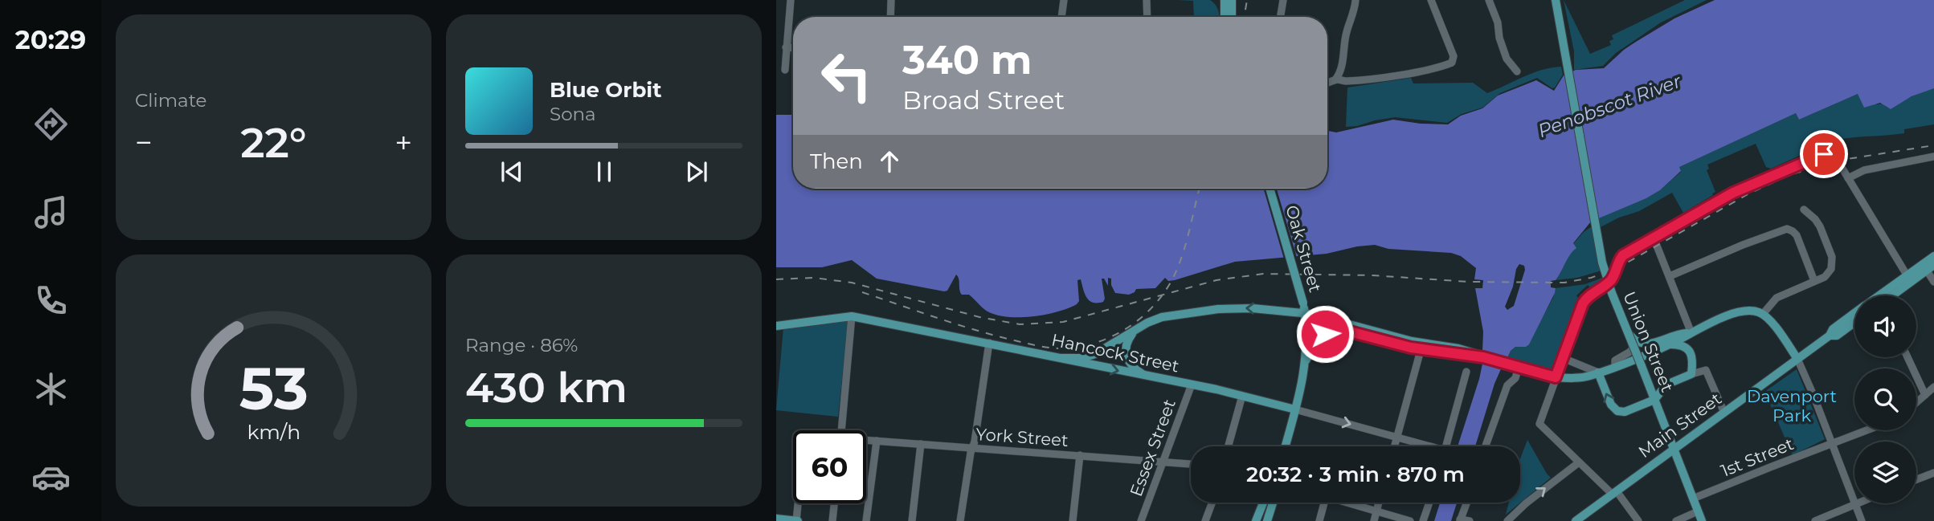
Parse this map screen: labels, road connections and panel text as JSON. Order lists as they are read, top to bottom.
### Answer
{
  "streets": {
    "main road": [
      "Oak Street",
      "Union Street",
      "Hancock Street",
      "Main Street"
    ],
    "street": ["York Street", "Essex Street", "1st Street"]
  },
  "crossings": [
    ["Oak Street", "Hancock Street"],
    ["Union Street", "Main Street"],
    ["Union Street", "1st Street"],
    ["Hancock Street", "Essex Street"],
    ["York Street", "Essex Street"]
  ],
  "water": ["Penobscot River"],
  "parks": ["Davenport Park"],
  "page": {
    "tabs": "20:29",
    "tile": [
      "Climate",
      ["Range · 86%", "430 km"]
    ],
    "turn": ["340 m", "Broad Street"],
    "song": ["Blue Orbit", "Sona"],
    "heat": ["−", "22°", "+"],
    "then": "Then",
    "limit": "60",
    "trip": "20:32 · 3 min · 870 m",
    "gauge": ["53", "km/h"]
  }
}
